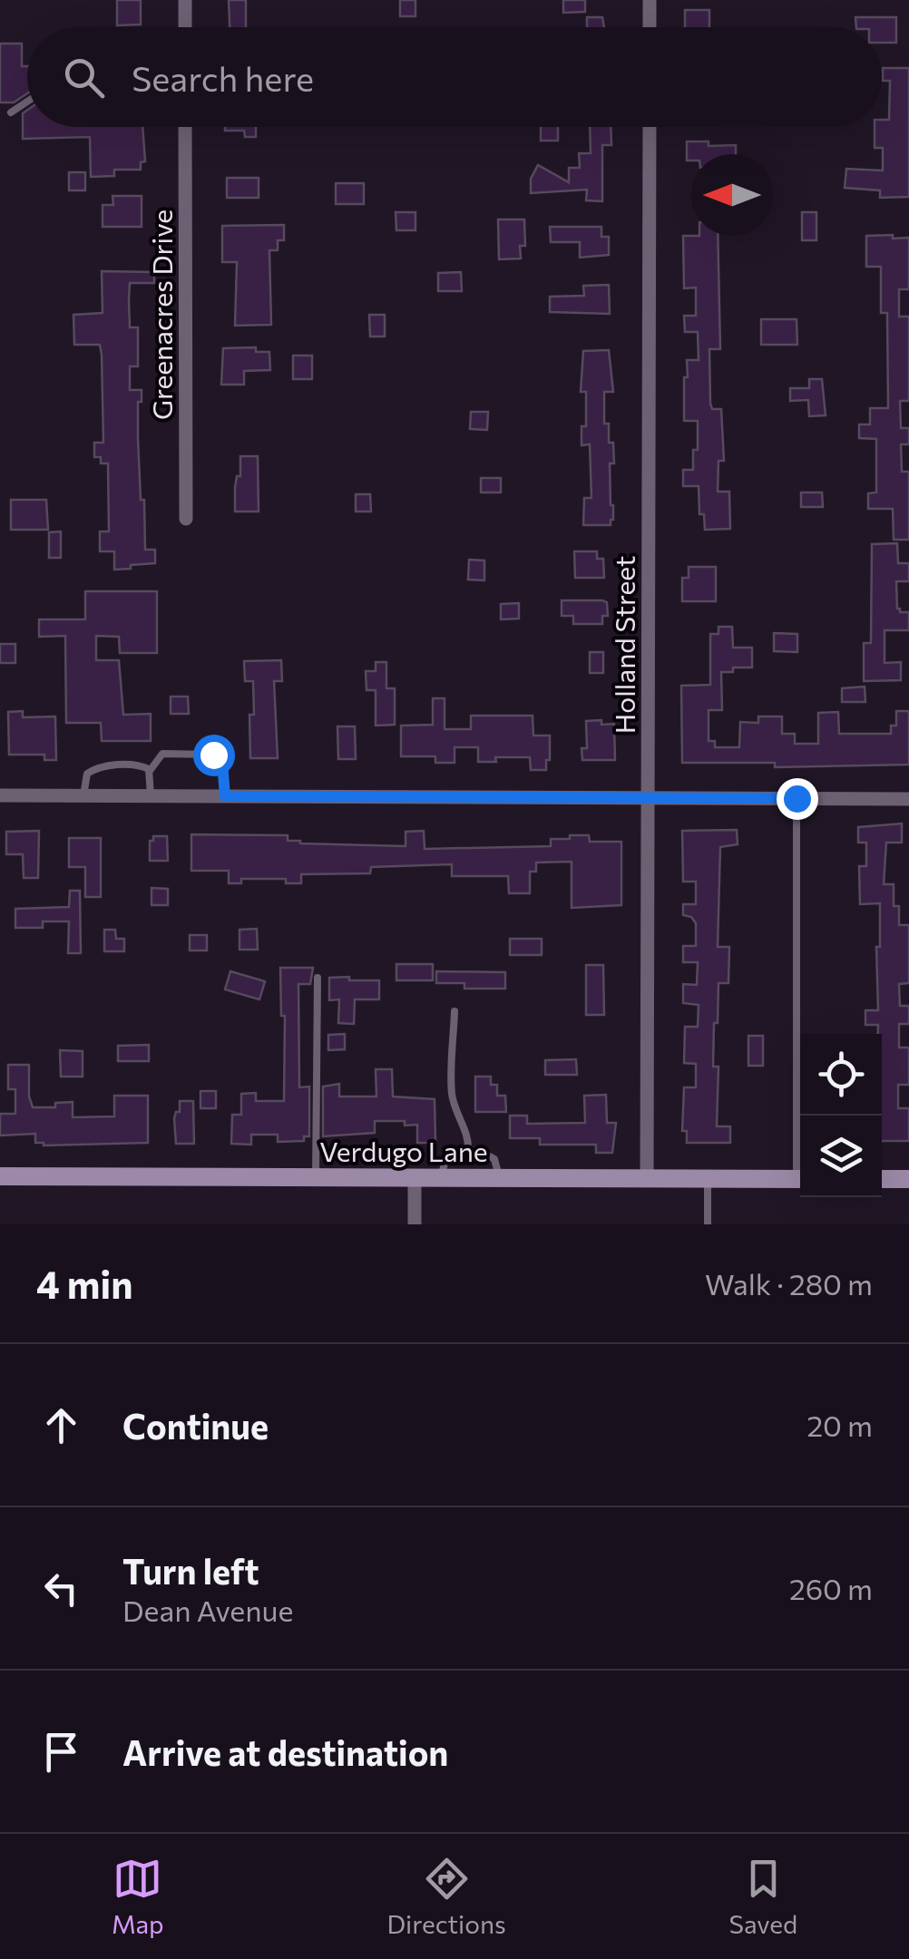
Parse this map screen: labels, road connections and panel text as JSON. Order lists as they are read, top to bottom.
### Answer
{
  "streets": {
    "street": ["Greenacres Drive", "Holland Street", "Verdugo Lane"]
  },
  "crossings": [
    ["Holland Street", "Verdugo Lane"]
  ],
  "north": "left",
  "page": {
    "search": "Search here",
    "heading": ["4 min", "Walk · 280 m"],
    "list": [
      ["Continue", "20 m"],
      ["Turn left", "Dean Avenue", "260 m"],
      "Arrive at destination"
    ],
    "nav": ["Map", "Directions", "Saved"]
  }
}
